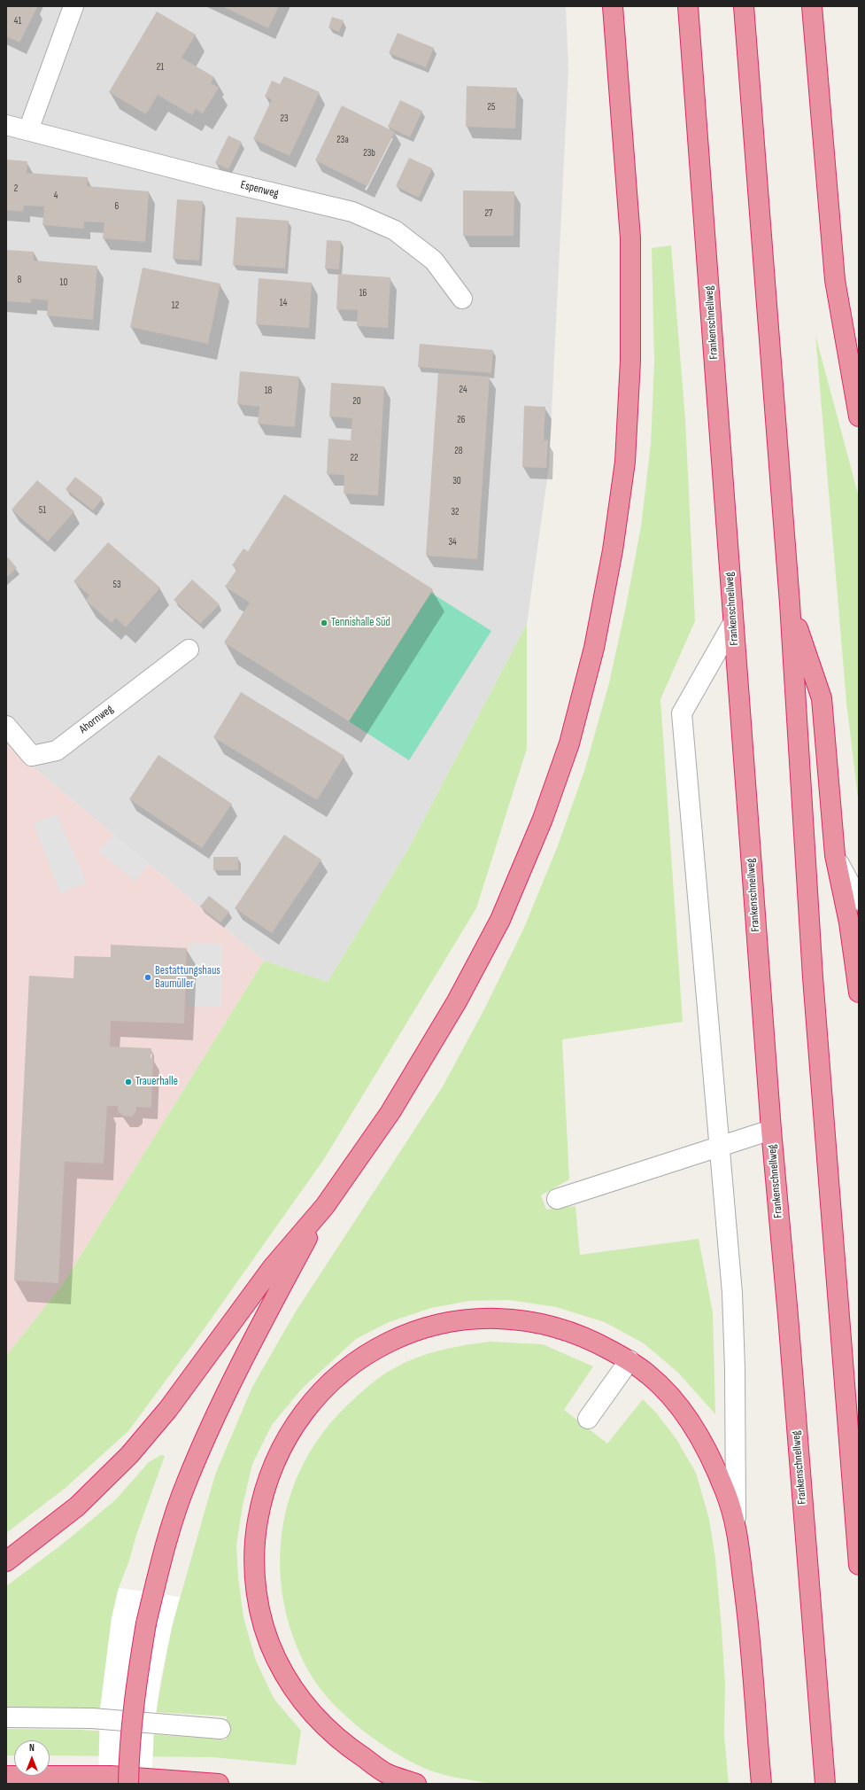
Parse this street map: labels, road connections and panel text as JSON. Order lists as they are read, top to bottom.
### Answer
{
  "streets": {
    "highway": ["Frankenschnellweg"],
    "street": ["Espenweg", "Ahornweg"]
  },
  "places": ["Tennishalle Süd", "Bestattungshaus Baumüller", "Trauerhalle"],
  "house_numbers": [
    "41",
    "21",
    "25",
    "23",
    "23a",
    "23b",
    "2",
    "4",
    "6",
    "27",
    "8",
    "10",
    "16",
    "14",
    "12",
    "24",
    "18",
    "20",
    "26",
    "28",
    "22",
    "30",
    "51",
    "32",
    "34",
    "53"
  ],
  "north": "top"
}
